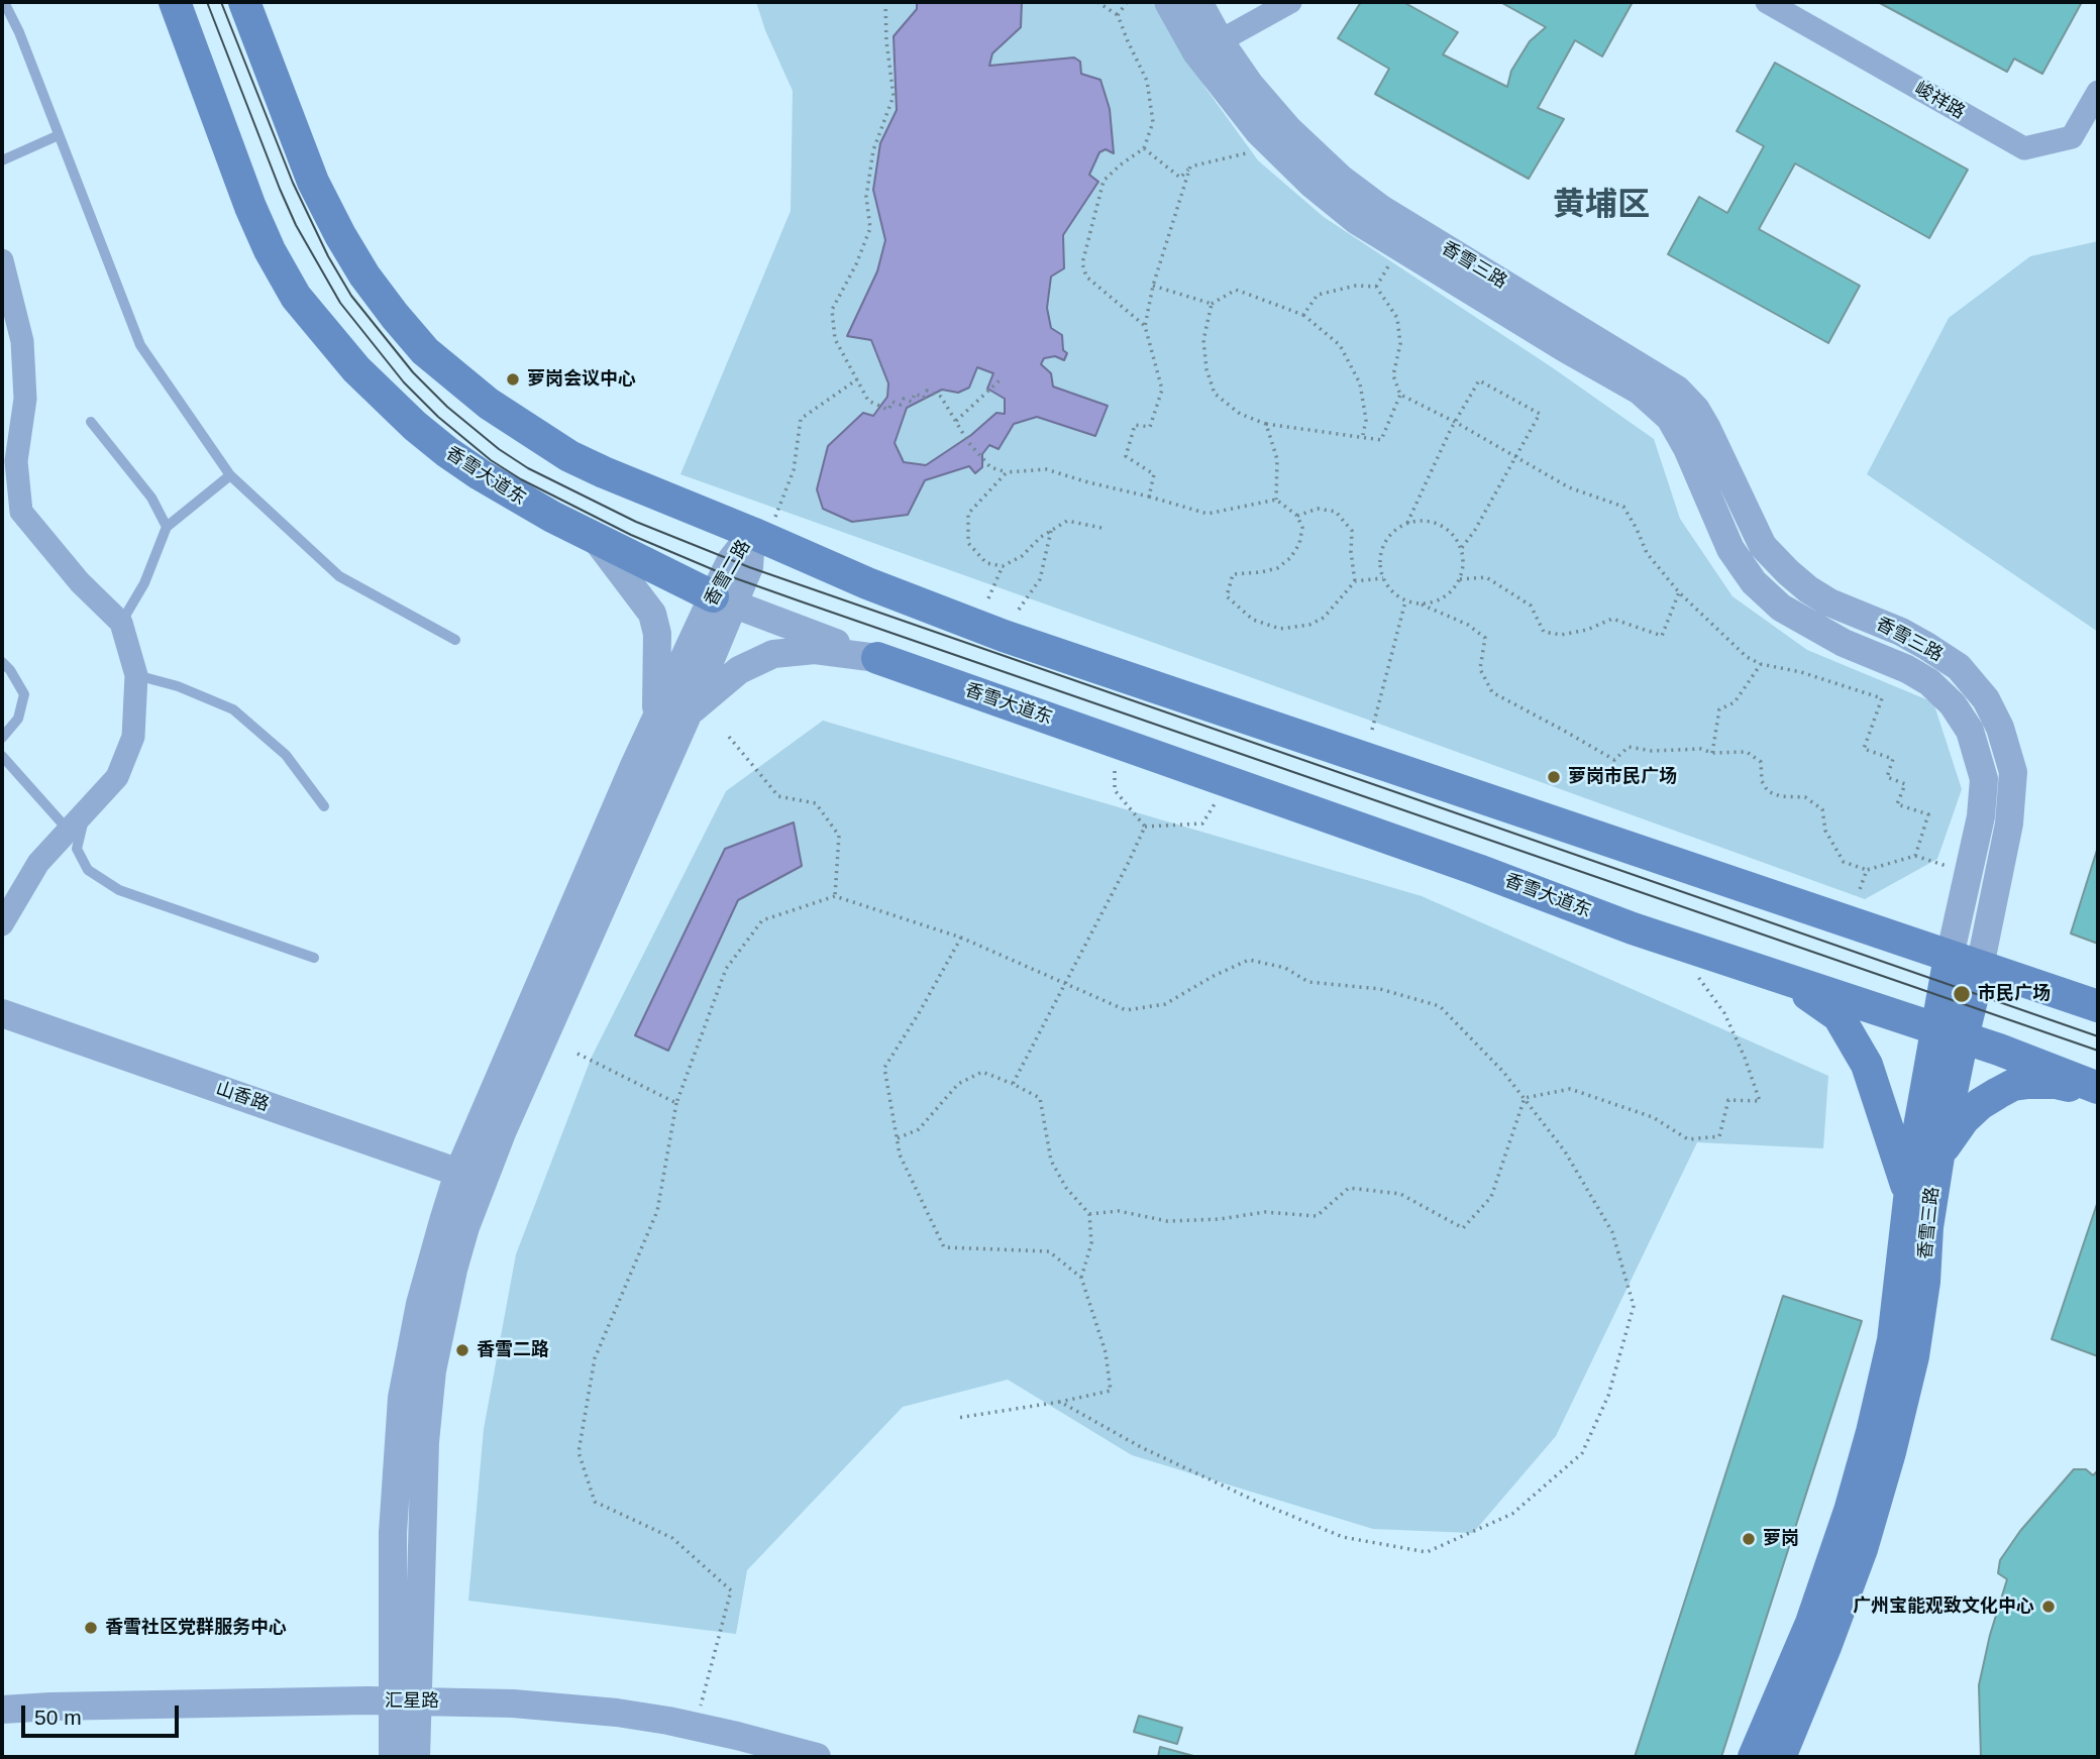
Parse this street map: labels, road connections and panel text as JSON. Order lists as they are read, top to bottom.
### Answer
{
  "streets": {
    "main road": ["香雪三路", "香雪大道东"],
    "street": [
      "峻祥路",
      "香雪二路",
      "山香路",
      "汇星路"
    ]
  },
  "crossings": [
    ["香雪三路", "香雪大道东"],
    ["香雪大道东", "香雪二路"],
    ["香雪二路", "山香路"],
    ["香雪二路", "汇星路"]
  ],
  "districts": ["黄埔区"],
  "places": [
    "萝岗会议中心",
    "萝岗市民广场",
    "市民广场",
    "香雪二路",
    "萝岗",
    "广州宝能观致文化中心",
    "香雪社区党群服务中心"
  ],
  "scale_bar": "50 m"
}
